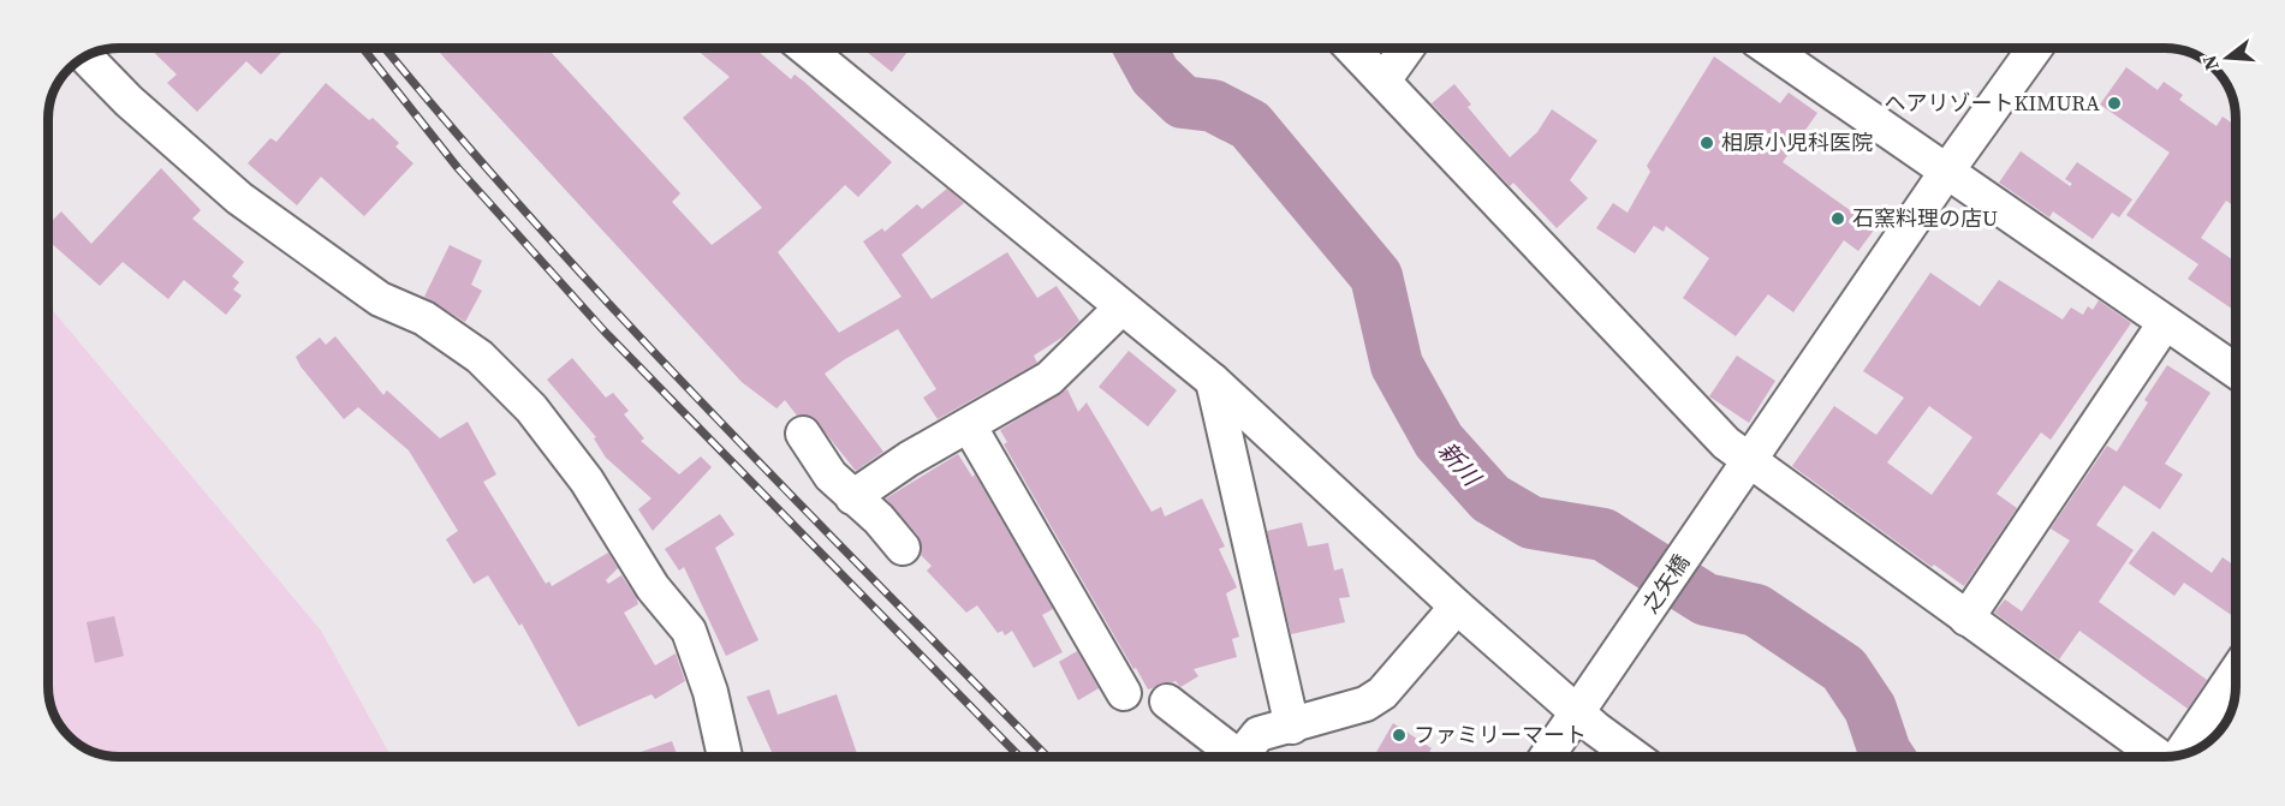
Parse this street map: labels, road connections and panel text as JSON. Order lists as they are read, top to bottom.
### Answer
{
  "streets": {
    "street": ["之矢橋"]
  },
  "water": ["新川"],
  "places": [
    "ヘアリゾートKIMURA",
    "相原小児科医院",
    "石窯料理の店U",
    "ファミリーマート"
  ],
  "north": "left"
}
